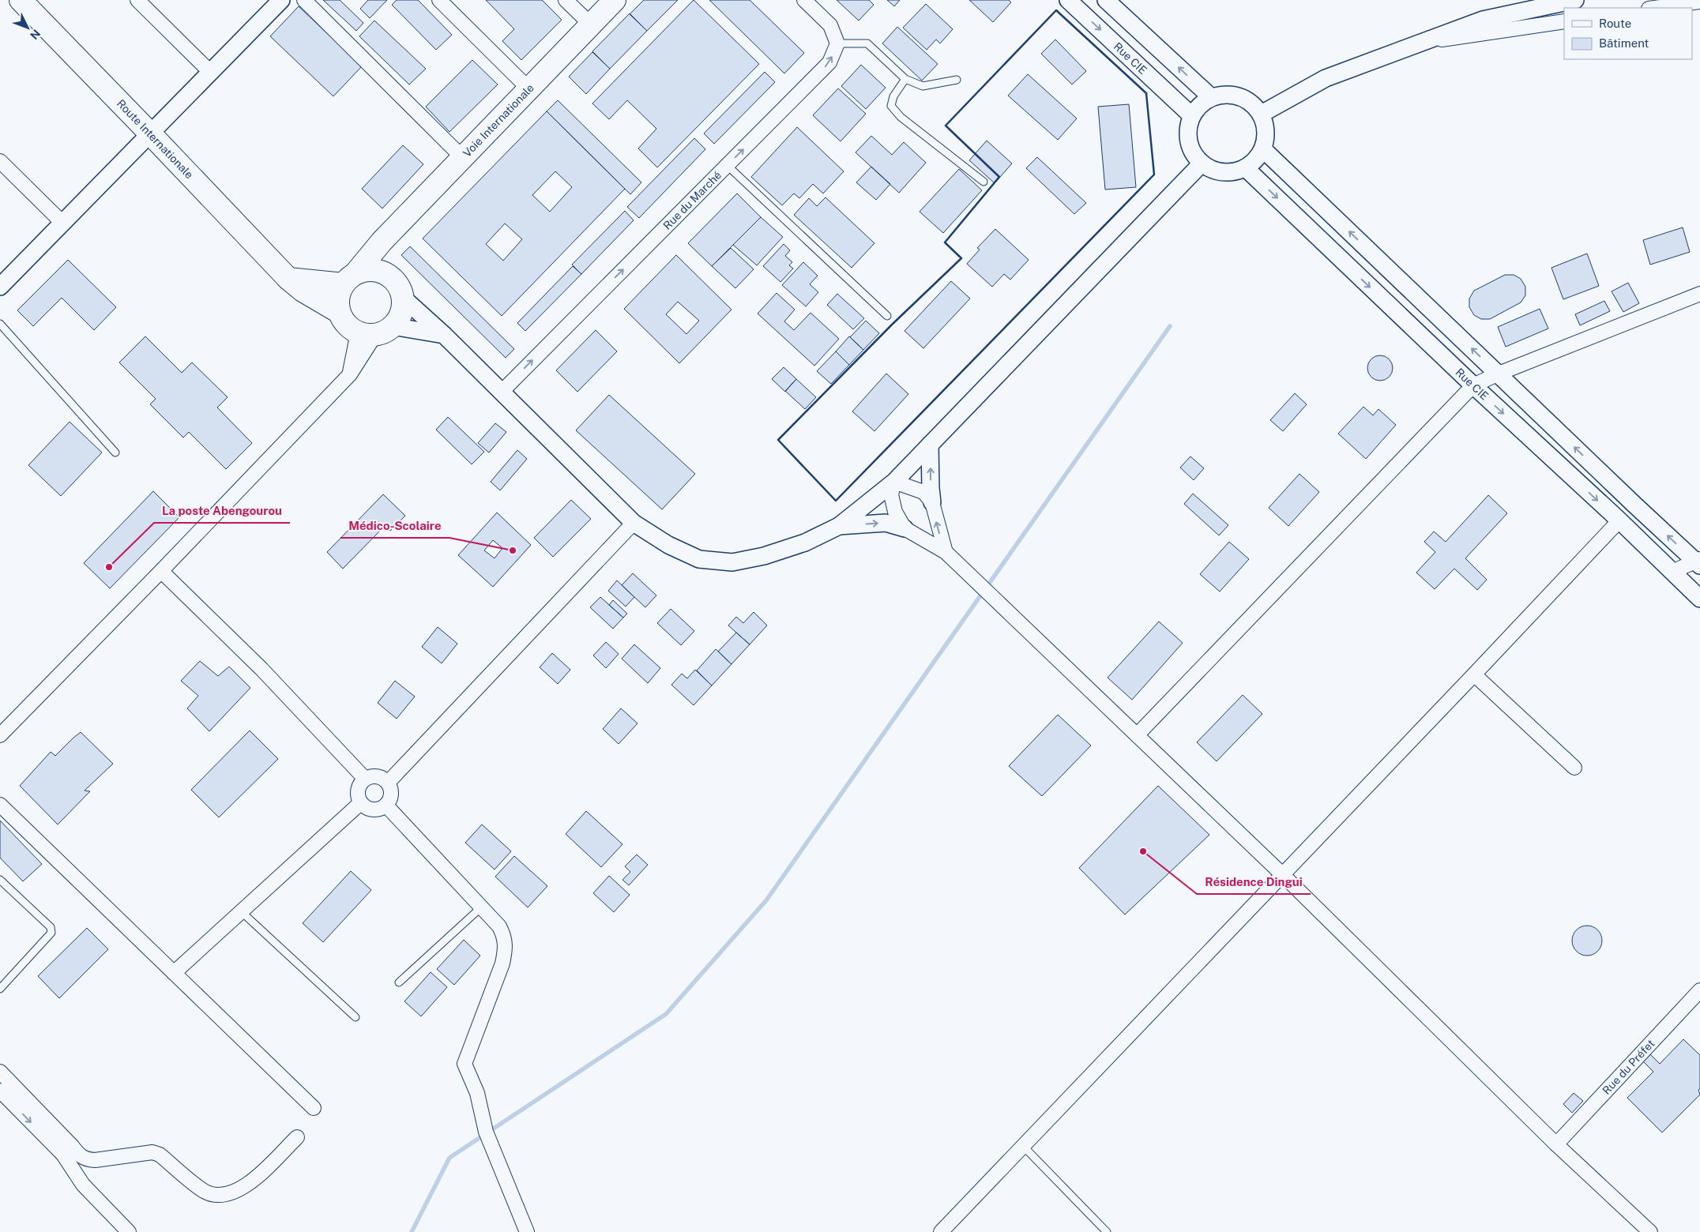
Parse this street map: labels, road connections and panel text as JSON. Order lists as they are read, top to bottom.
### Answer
{
  "streets": {
    "main road": ["Voie Internationale", "Route Internationale"],
    "street": ["Rue CIE", "Rue du Marché", "Rue du Préfet"]
  },
  "crossings": [
    ["Voie Internationale", "Route Internationale"]
  ],
  "one_way": ["Rue du Marché"],
  "places": ["Médico-Scolaire", "La poste Abengourou", "Résidence Dingui"],
  "legend": ["Route", "Bâtiment"],
  "north": "bottom right"
}
